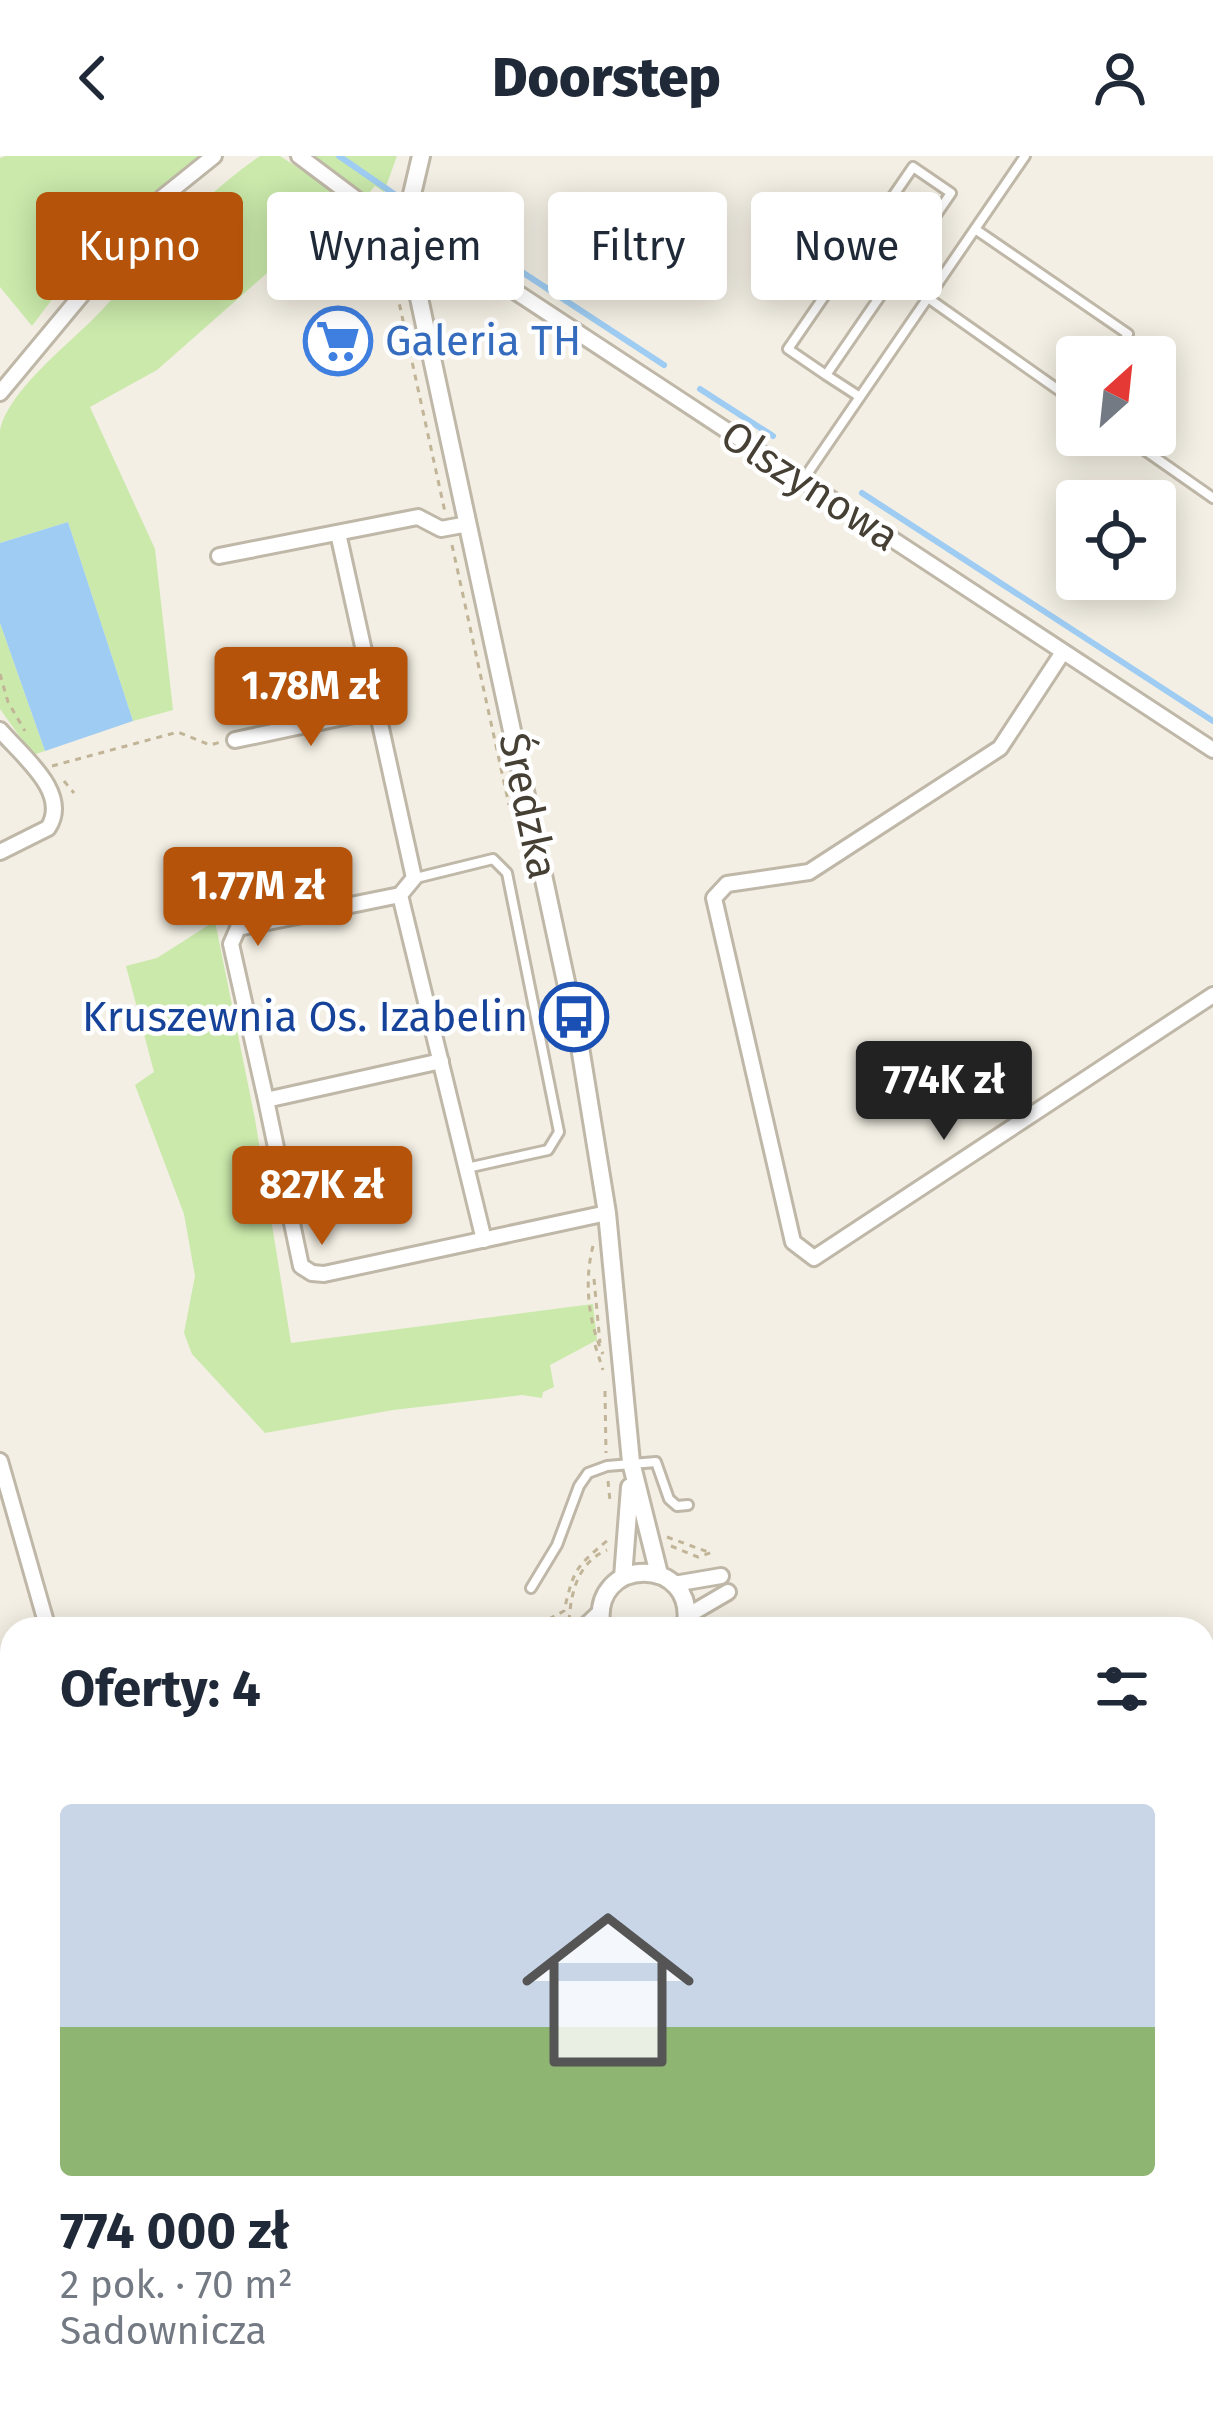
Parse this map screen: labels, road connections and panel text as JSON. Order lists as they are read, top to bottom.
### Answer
{
  "streets": {
    "street": ["Olszynowa", "Średzka"]
  },
  "places": {
    "supermarket": ["Galeria TH"],
    "bus stop": ["Kruszewnia Os. Izabelin"]
  },
  "north": "top right",
  "page": {
    "header": "Doorstep",
    "chip": [
      "Kupno",
      "Wynajem",
      "Filtry",
      "Nowe"
    ],
    "price": [
      "1.78M zł",
      "1.77M zł",
      "774K zł",
      "827K zł"
    ],
    "heading": "Oferty: 4",
    "list": [
      {
        "name": "774 000 zł",
        "note": "2 pok. · 70 m² · Sadownicza"
      }
    ]
  }
}
